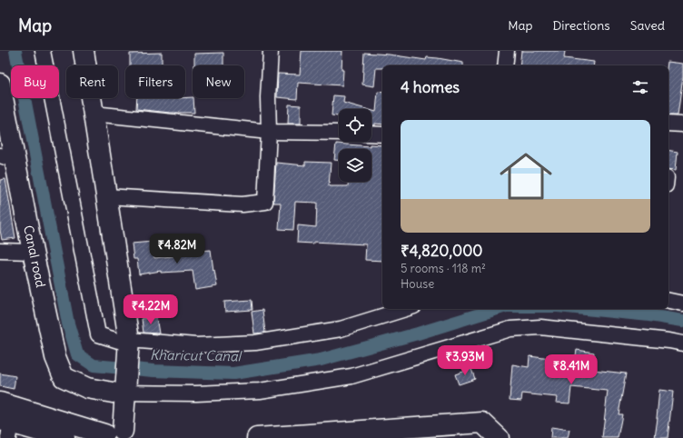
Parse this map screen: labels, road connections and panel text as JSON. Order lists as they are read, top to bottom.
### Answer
{
  "streets": {
    "street": ["Canal road"]
  },
  "water": ["Kharicut Canal"],
  "page": {
    "header": "Map",
    "nav": ["Map", "Directions", "Saved"],
    "chip": [
      "Buy",
      "Rent",
      "Filters",
      "New"
    ],
    "heading": "4 homes",
    "list": [
      {
        "name": "₹4,820,000",
        "note": "5 rooms · 118 m² · House"
      }
    ],
    "price": [
      "₹4.82M",
      "₹4.22M",
      "₹3.93M",
      "₹8.41M"
    ]
  }
}
